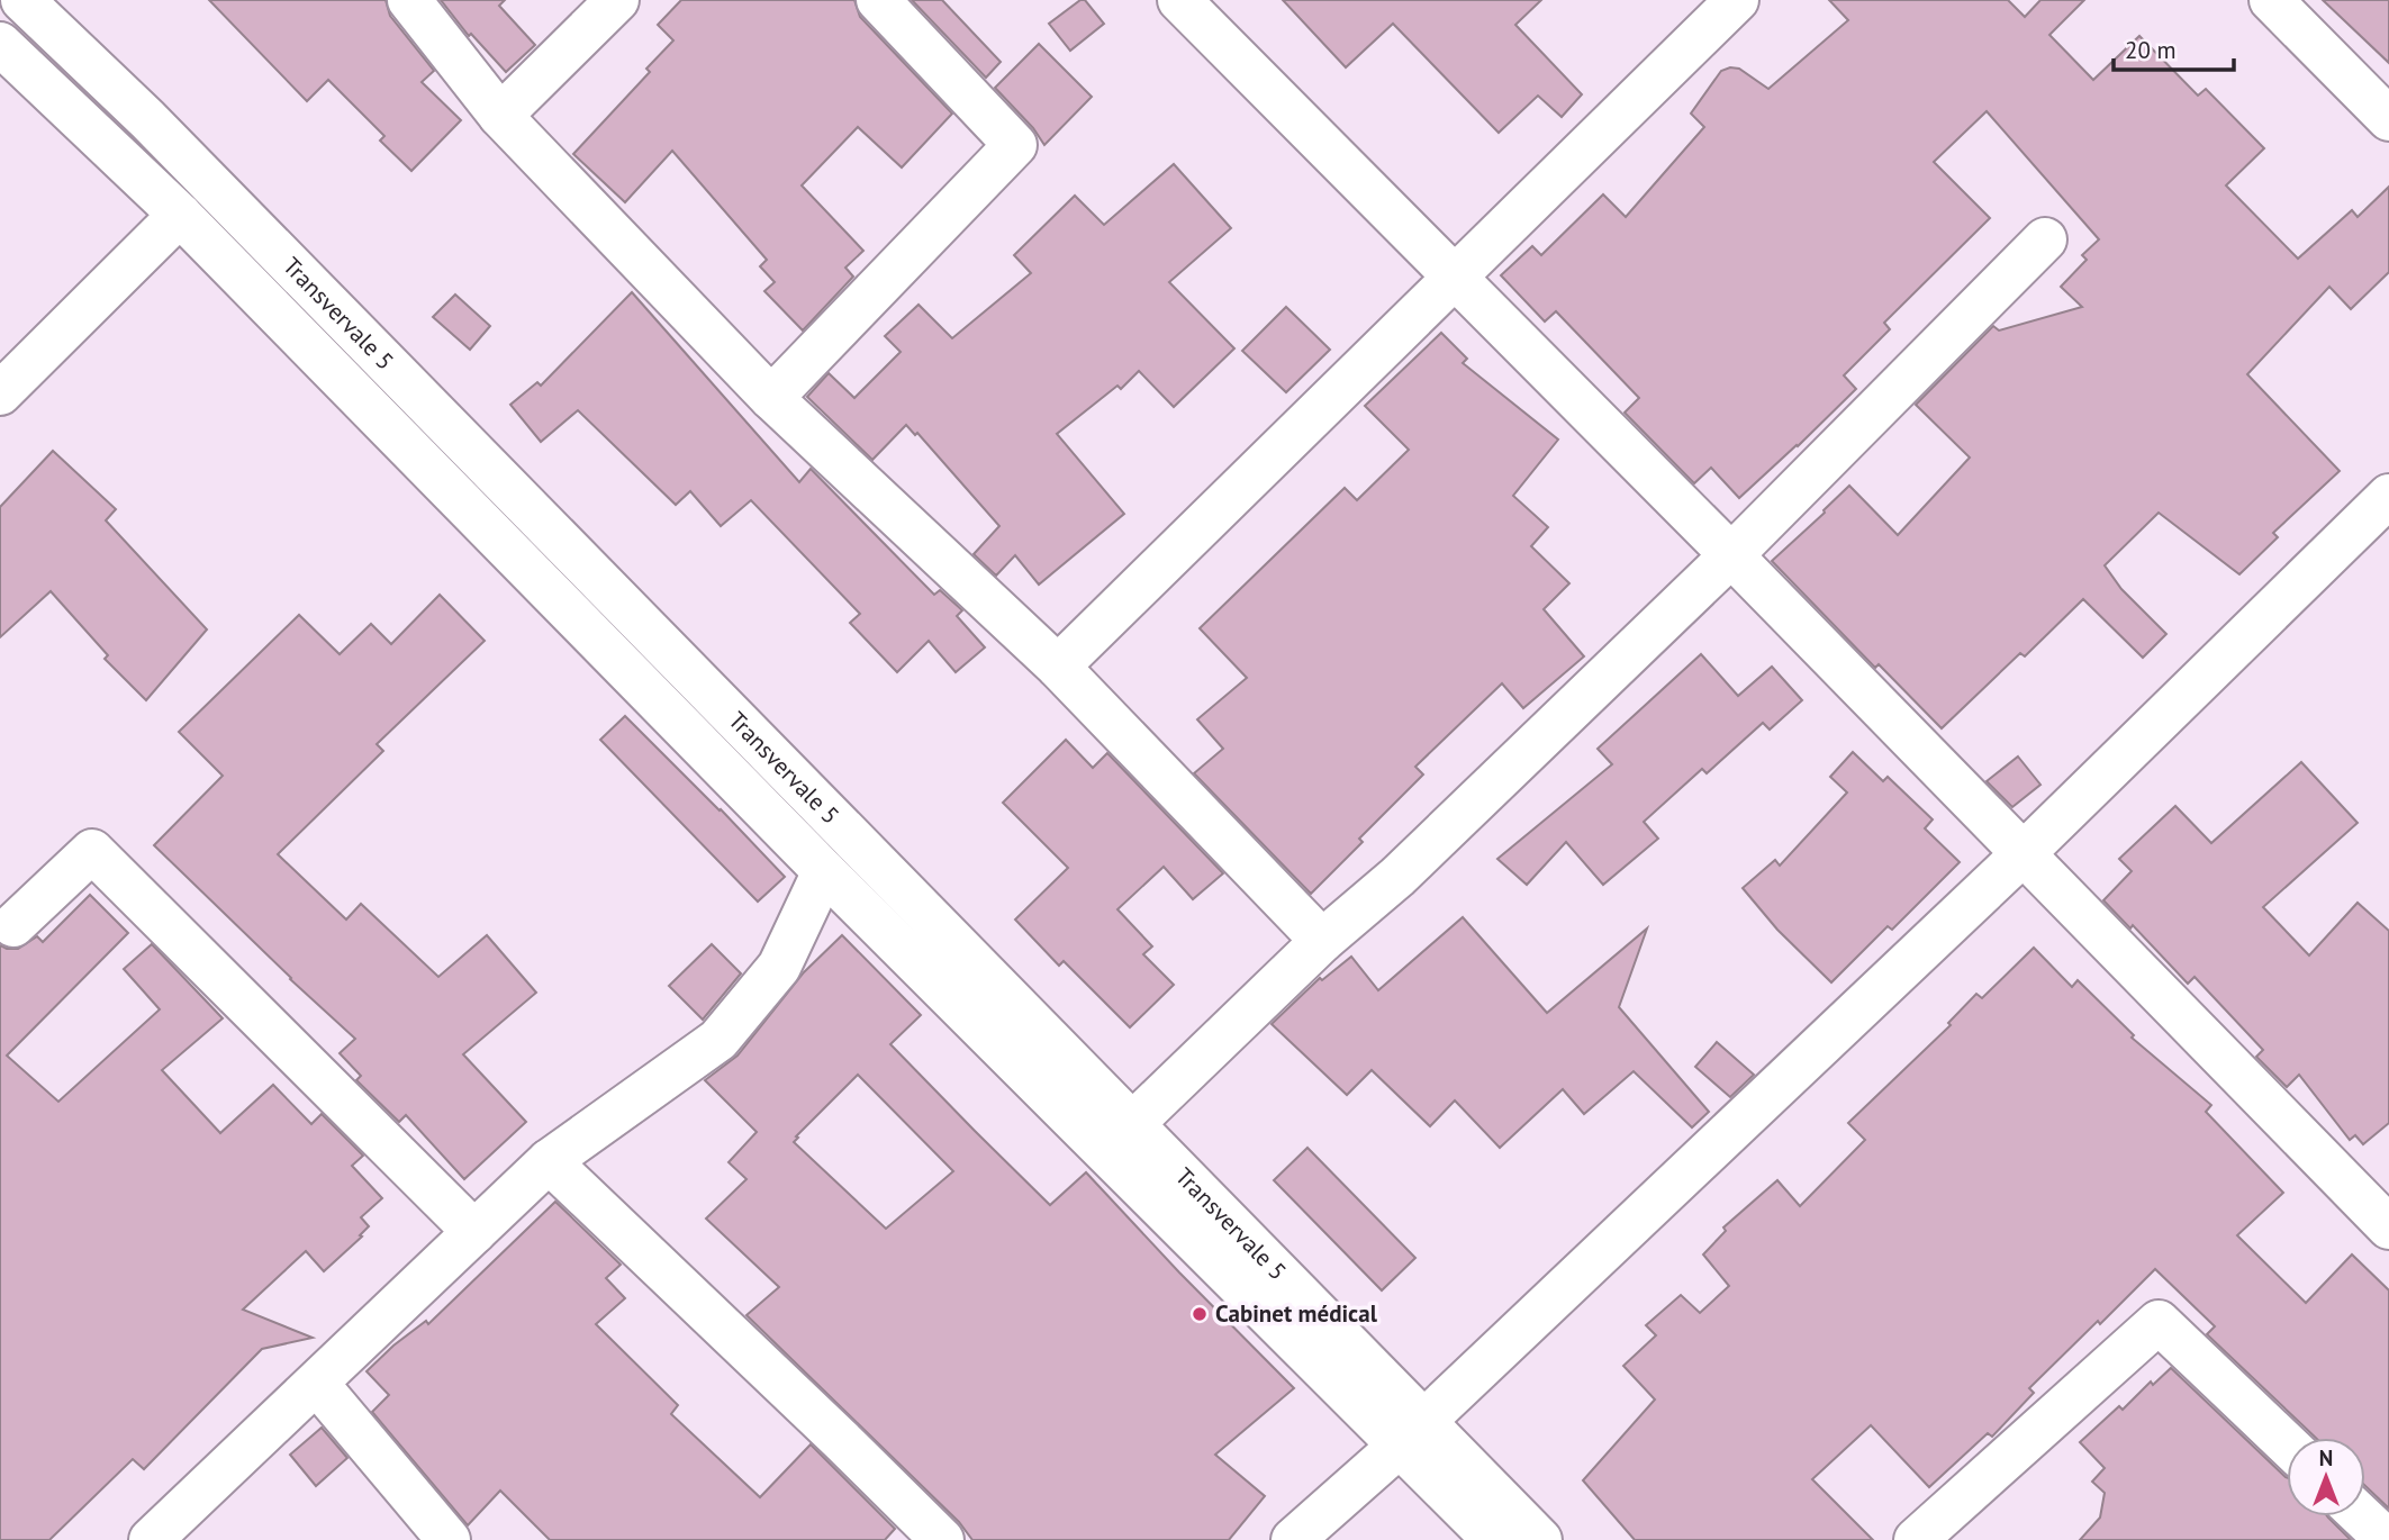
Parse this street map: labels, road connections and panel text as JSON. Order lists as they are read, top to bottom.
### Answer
{
  "streets": {
    "street": ["Transvervale 5"]
  },
  "places": ["Cabinet médical"],
  "scale_bar": "20 m",
  "north": "top"
}
